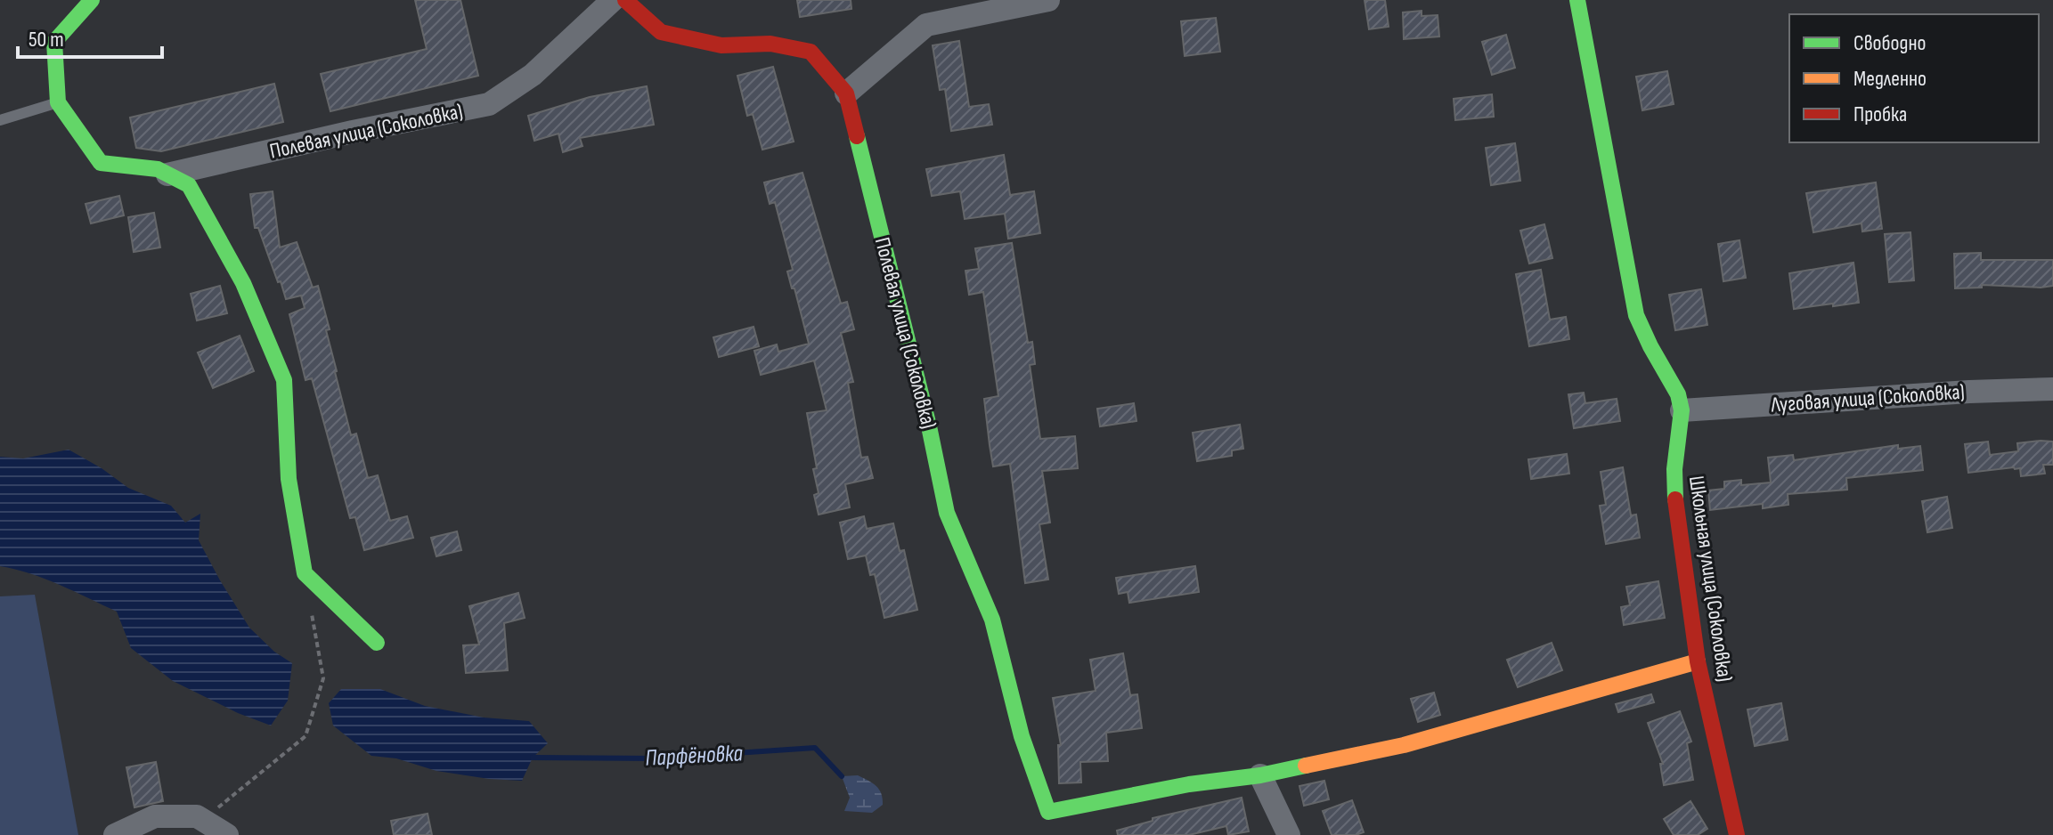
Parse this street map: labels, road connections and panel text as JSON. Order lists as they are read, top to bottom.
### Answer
{
  "streets": {
    "street": ["Полевая улица (Соколовка)", "Луговая улица (Соколовка)", "Школьная улица (Соколовка)"]
  },
  "crossings": [
    ["Луговая улица (Соколовка)", "Школьная улица (Соколовка)"]
  ],
  "water": ["Парфёновка"],
  "legend": ["Свободно", "Медленно", "Пробка"],
  "scale_bar": "50 m"
}
